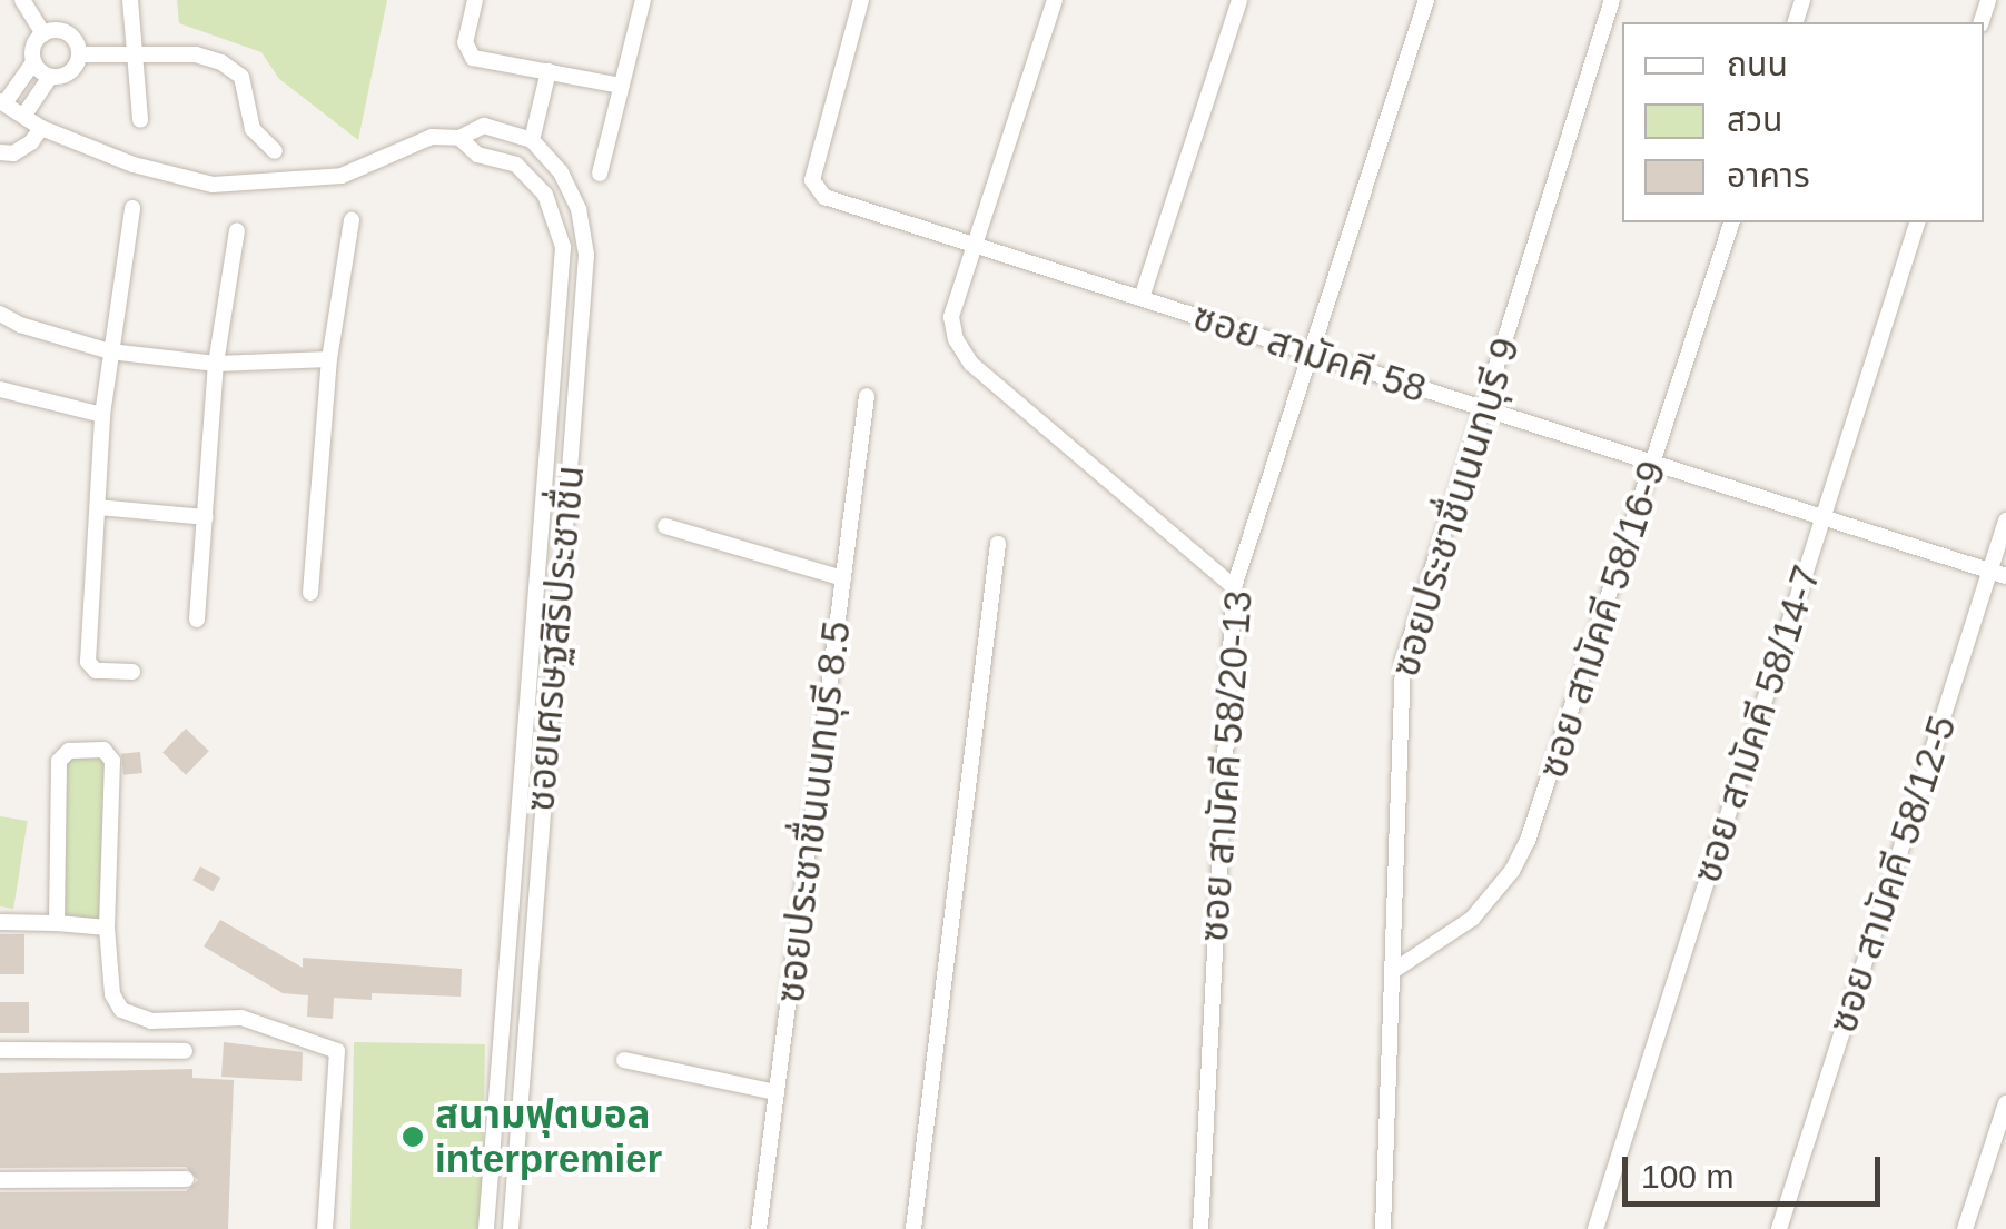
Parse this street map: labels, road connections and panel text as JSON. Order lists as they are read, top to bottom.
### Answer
{
  "streets": {
    "street": [
      "ซอย สามัคคี 58",
      "ซอยประชาชื่นนนทบุรี 9",
      "ซอย สามัคคี 58/16-9",
      "ซอยเศรษฐสิริประชาชื่น",
      "ซอย สามัคคี 58/14-7",
      "ซอย สามัคคี 58/20-13",
      "ซอยประชาชื่นนนทบุรี 8.5",
      "ซอย สามัคคี 58/12-5"
    ]
  },
  "crossings": [
    ["ซอย สามัคคี 58", "ซอยประชาชื่นนนทบุรี 9"],
    ["ซอย สามัคคี 58", "ซอย สามัคคี 58/16-9"],
    ["ซอย สามัคคี 58", "ซอย สามัคคี 58/14-7"],
    ["ซอย สามัคคี 58", "ซอย สามัคคี 58/20-13"],
    ["ซอย สามัคคี 58", "ซอย สามัคคี 58/12-5"],
    ["ซอยประชาชื่นนนทบุรี 9", "ซอย สามัคคี 58/16-9"]
  ],
  "places": ["สนามฟุตบอล interpremier"],
  "legend": ["ถนน", "สวน", "อาคาร"],
  "scale_bar": "100 m"
}
